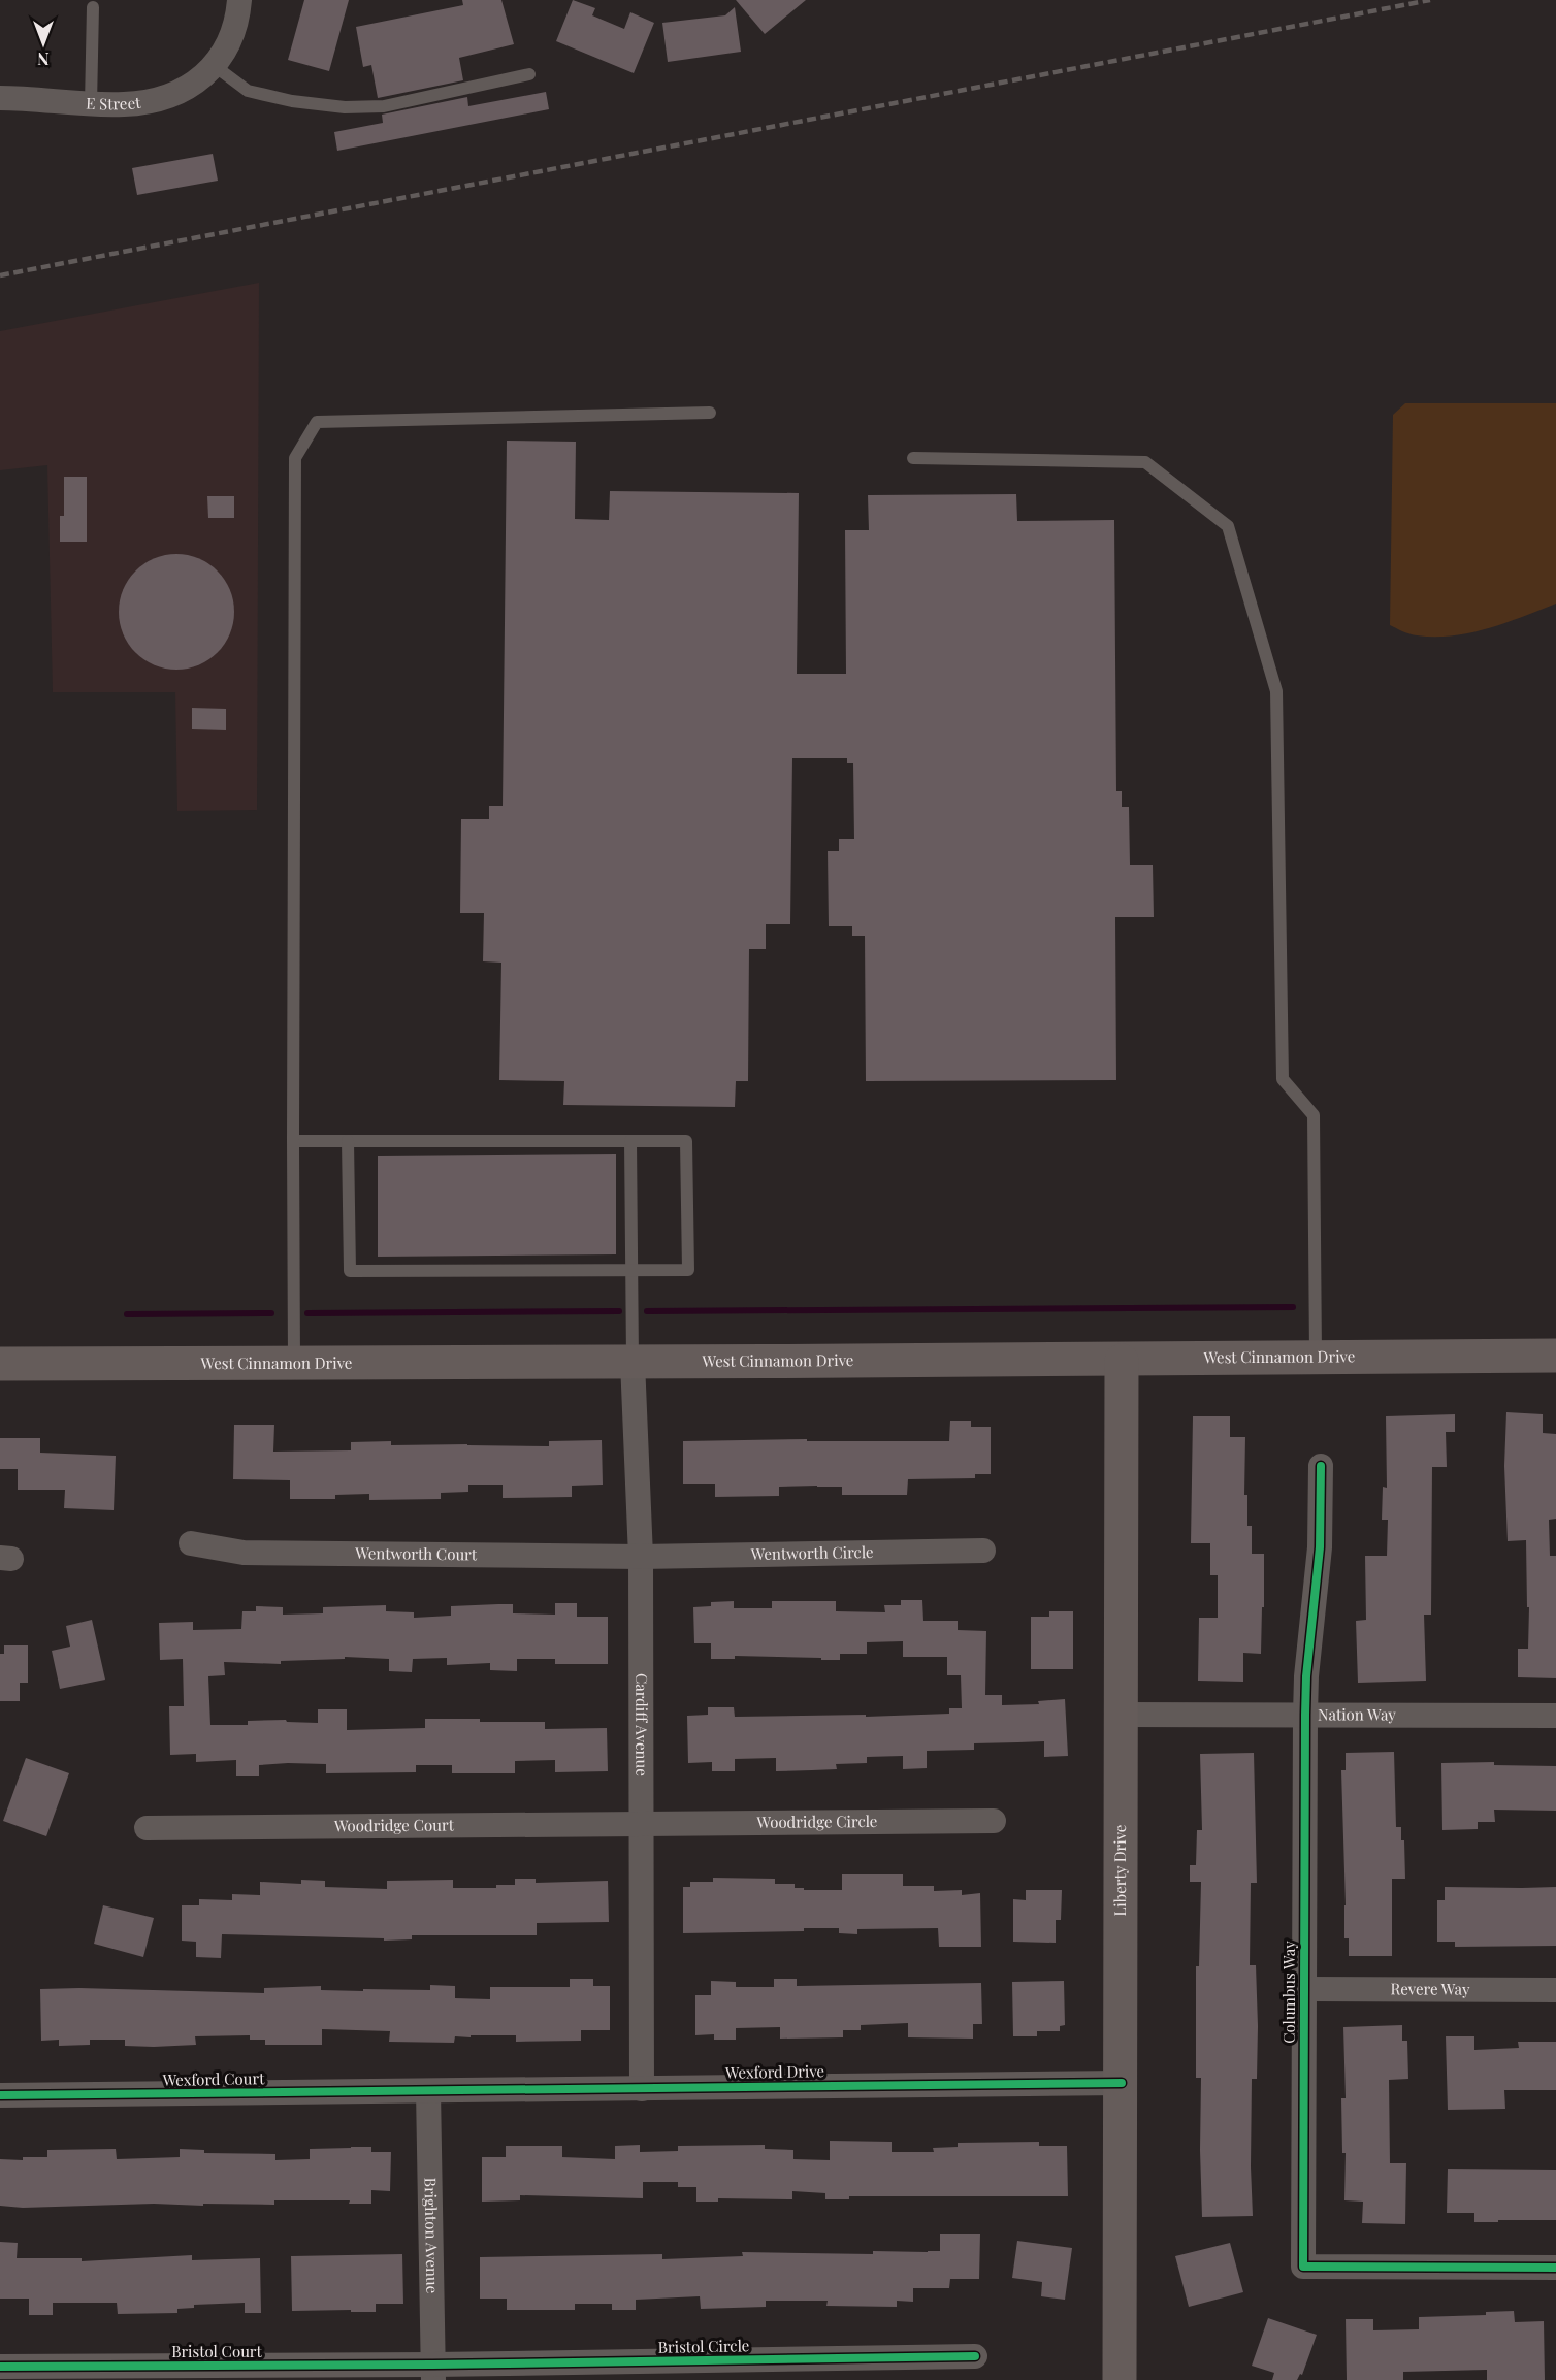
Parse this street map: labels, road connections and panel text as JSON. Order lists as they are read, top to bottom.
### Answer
{
  "streets": {
    "main road": ["West Cinnamon Drive", "Liberty Drive"],
    "street": [
      "E Street",
      "Wentworth Circle",
      "Wentworth Court",
      "Nation Way",
      "Cardiff Avenue",
      "Woodridge Circle",
      "Woodridge Court",
      "Revere Way",
      "Columbus Way",
      "Wexford Drive",
      "Wexford Court",
      "Brighton Avenue",
      "Bristol Circle",
      "Bristol Court"
    ]
  },
  "crossings": [
    ["West Cinnamon Drive", "Cardiff Avenue"],
    ["West Cinnamon Drive", "Liberty Drive"],
    ["Wentworth Circle", "Wentworth Court"],
    ["Wentworth Circle", "Cardiff Avenue"],
    ["Wentworth Court", "Cardiff Avenue"],
    ["Nation Way", "Liberty Drive"],
    ["Nation Way", "Columbus Way"],
    ["Cardiff Avenue", "Woodridge Circle"],
    ["Cardiff Avenue", "Woodridge Court"],
    ["Cardiff Avenue", "Wexford Drive"],
    ["Woodridge Circle", "Woodridge Court"],
    ["Liberty Drive", "Wexford Drive"],
    ["Revere Way", "Columbus Way"],
    ["Wexford Drive", "Wexford Court"],
    ["Wexford Drive", "Brighton Avenue"],
    ["Wexford Court", "Brighton Avenue"],
    ["Brighton Avenue", "Bristol Circle"],
    ["Brighton Avenue", "Bristol Court"],
    ["Bristol Circle", "Bristol Court"]
  ],
  "north": "bottom"
}
